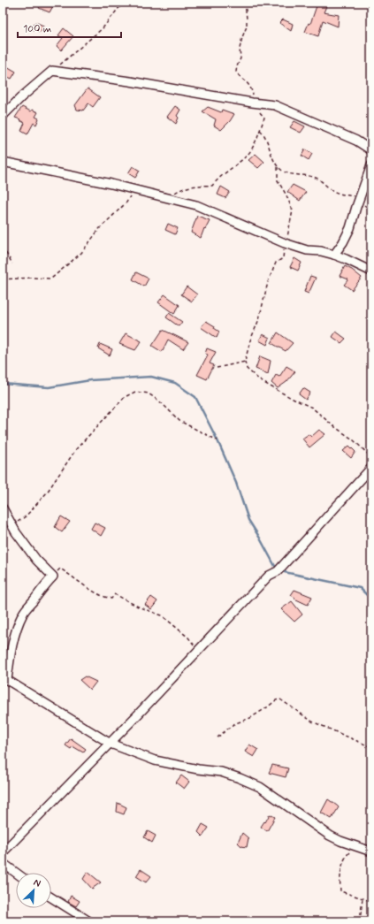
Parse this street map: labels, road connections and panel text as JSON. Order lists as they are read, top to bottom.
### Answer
{
  "scale_bar": "100 m",
  "north": "top right"
}
